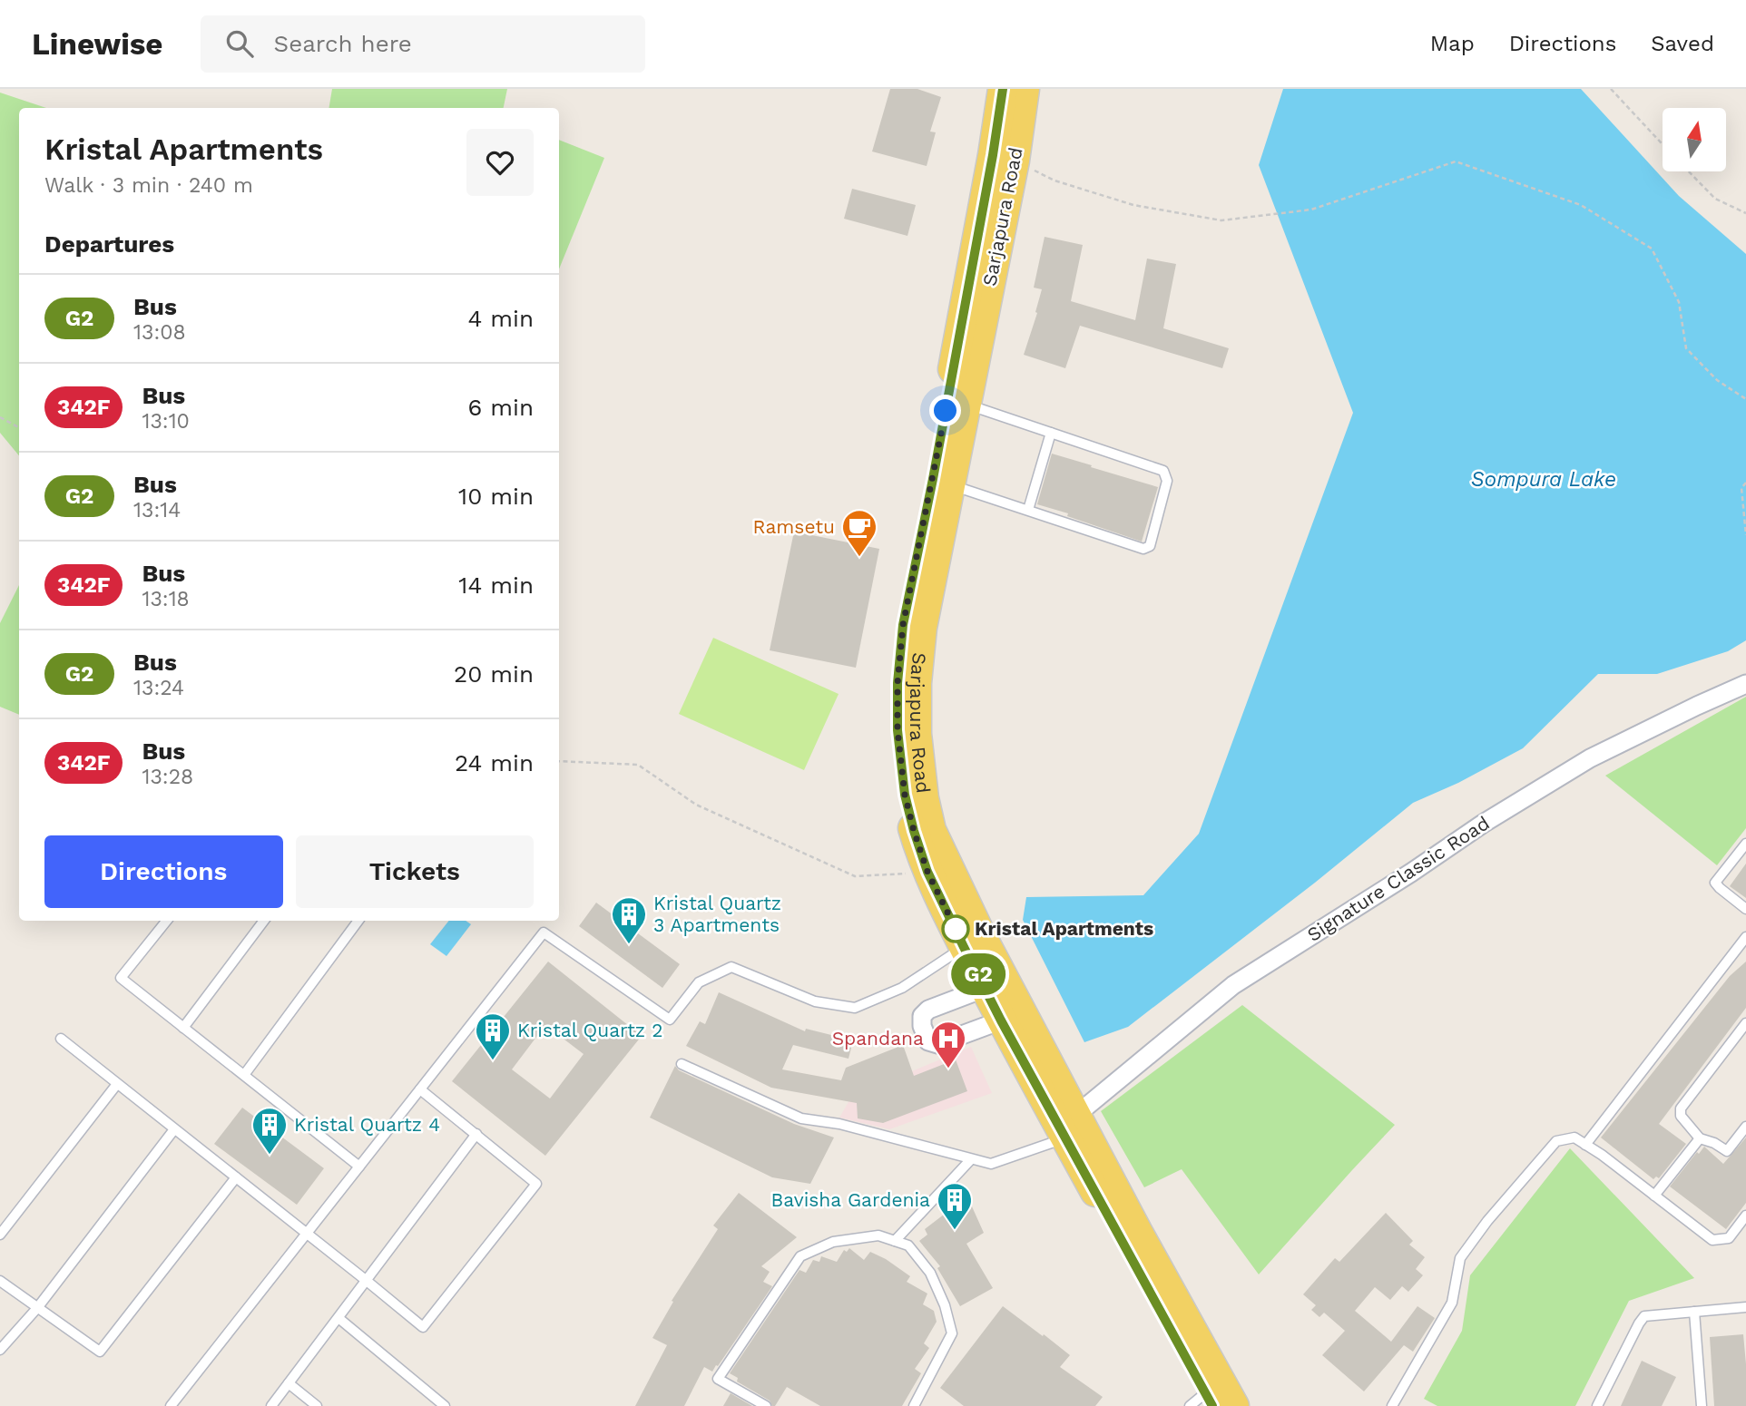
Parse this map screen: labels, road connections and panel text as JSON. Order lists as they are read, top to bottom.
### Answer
{
  "streets": {
    "main road": ["Sarjapura Road"],
    "street": ["Signature Classic Road"]
  },
  "crossings": [
    ["Sarjapura Road", "Signature Classic Road"]
  ],
  "water": ["Sompura Lake"],
  "places": {
    "cafe": ["Ramsetu"],
    "other": ["Kristal Apartments"],
    "building": [
      "Kristal Quartz 3 Apartments",
      "Kristal Quartz 2",
      "Kristal Quartz 4",
      "Bavisha Gardenia"
    ],
    "hospital": ["Spandana"]
  },
  "lines": ["bus line G2"],
  "north": "top",
  "page": {
    "header": "Linewise",
    "search": "Search here",
    "nav": ["Map", "Directions", "Saved"],
    "on_map": "G2",
    "heading": [
      ["Kristal Apartments", "Walk · 3 min · 240 m"],
      "Departures"
    ],
    "list": [
      {
        "mark": "G2",
        "name": "Bus",
        "note": "13:08",
        "value": "4 min"
      },
      {
        "mark": "342F",
        "name": "Bus",
        "note": "13:10",
        "value": "6 min"
      },
      {
        "mark": "G2",
        "name": "Bus",
        "note": "13:14",
        "value": "10 min"
      },
      {
        "mark": "342F",
        "name": "Bus",
        "note": "13:18",
        "value": "14 min"
      },
      {
        "mark": "G2",
        "name": "Bus",
        "note": "13:24",
        "value": "20 min"
      },
      {
        "mark": "342F",
        "name": "Bus",
        "note": "13:28",
        "value": "24 min"
      }
    ],
    "buttons": ["Directions", "Tickets"]
  }
}
